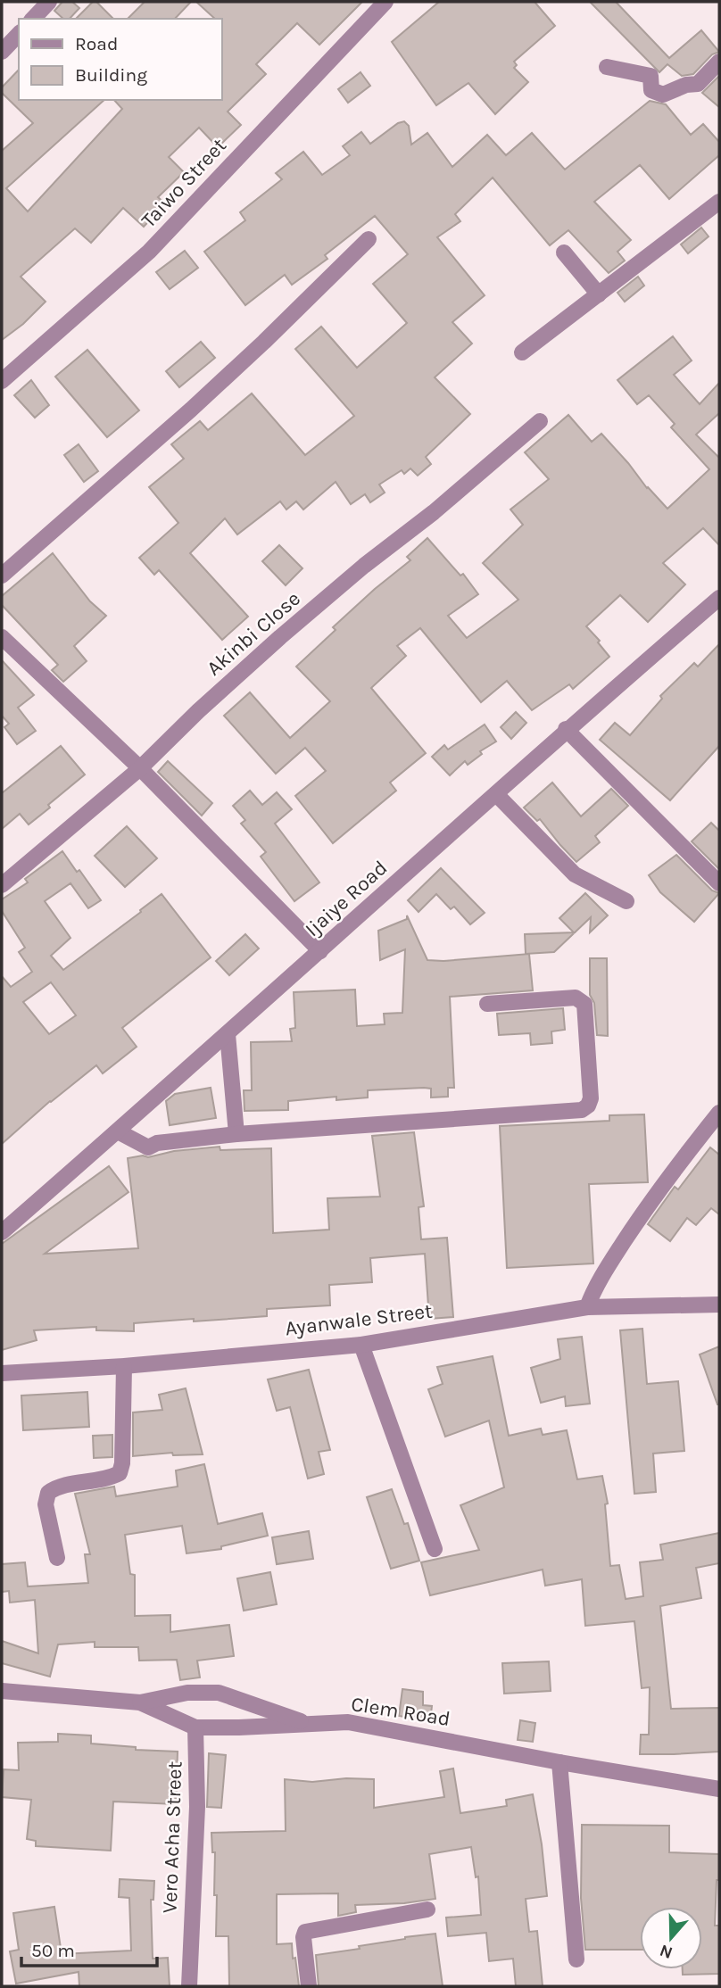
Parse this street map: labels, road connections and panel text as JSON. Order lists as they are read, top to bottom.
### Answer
{
  "streets": {
    "street": [
      "Taiwo Street",
      "Akinbi Close",
      "Ijaiye Road",
      "Ayanwale Street",
      "Clem Road",
      "Vero Acha Street"
    ]
  },
  "crossings": [
    ["Clem Road", "Vero Acha Street"]
  ],
  "legend": ["Road", "Building"],
  "scale_bar": "50 m",
  "north": "bottom"
}
